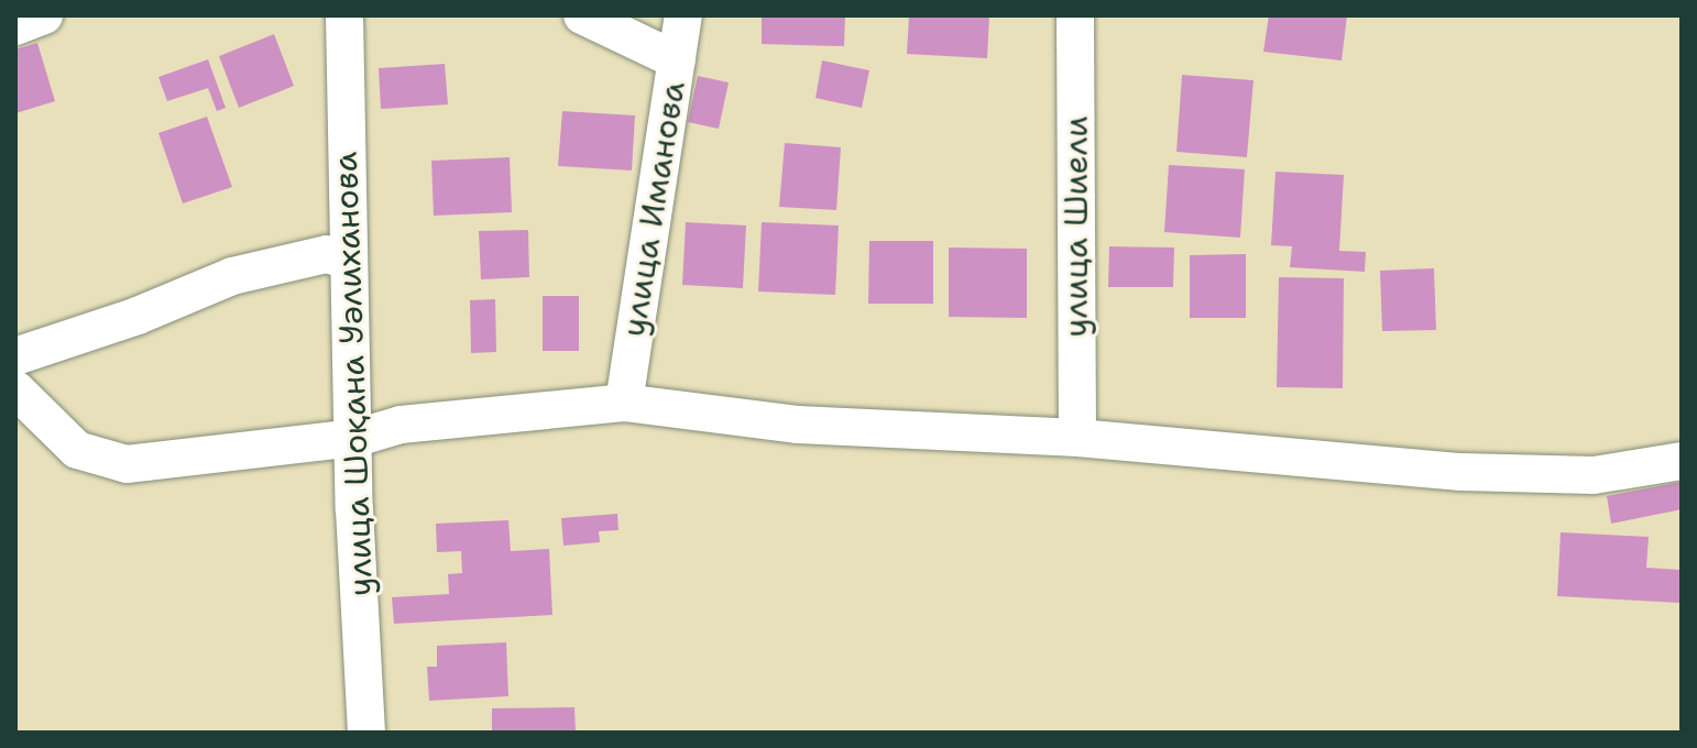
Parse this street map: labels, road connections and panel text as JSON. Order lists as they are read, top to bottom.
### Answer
{
  "streets": {
    "street": ["улица Иманова", "улица Шиели", "улица Шоқана Уәлиханова"]
  }
}
